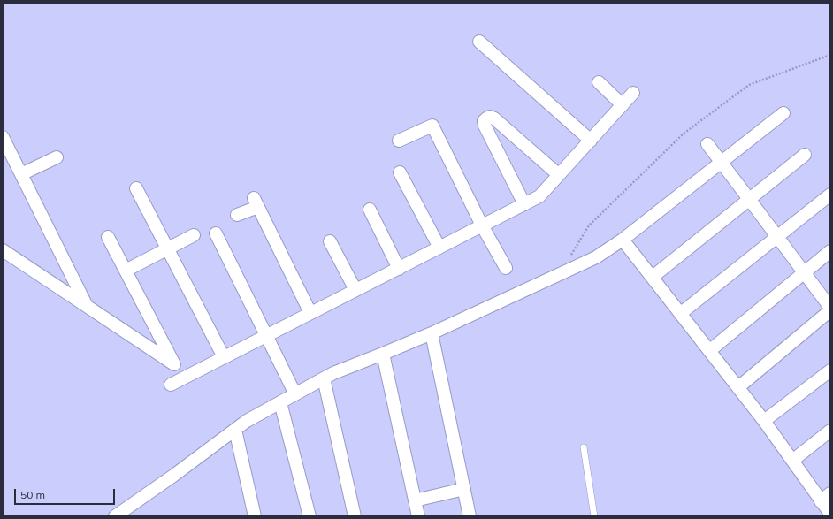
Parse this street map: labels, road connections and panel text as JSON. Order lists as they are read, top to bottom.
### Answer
{
  "scale_bar": "50 m"
}
